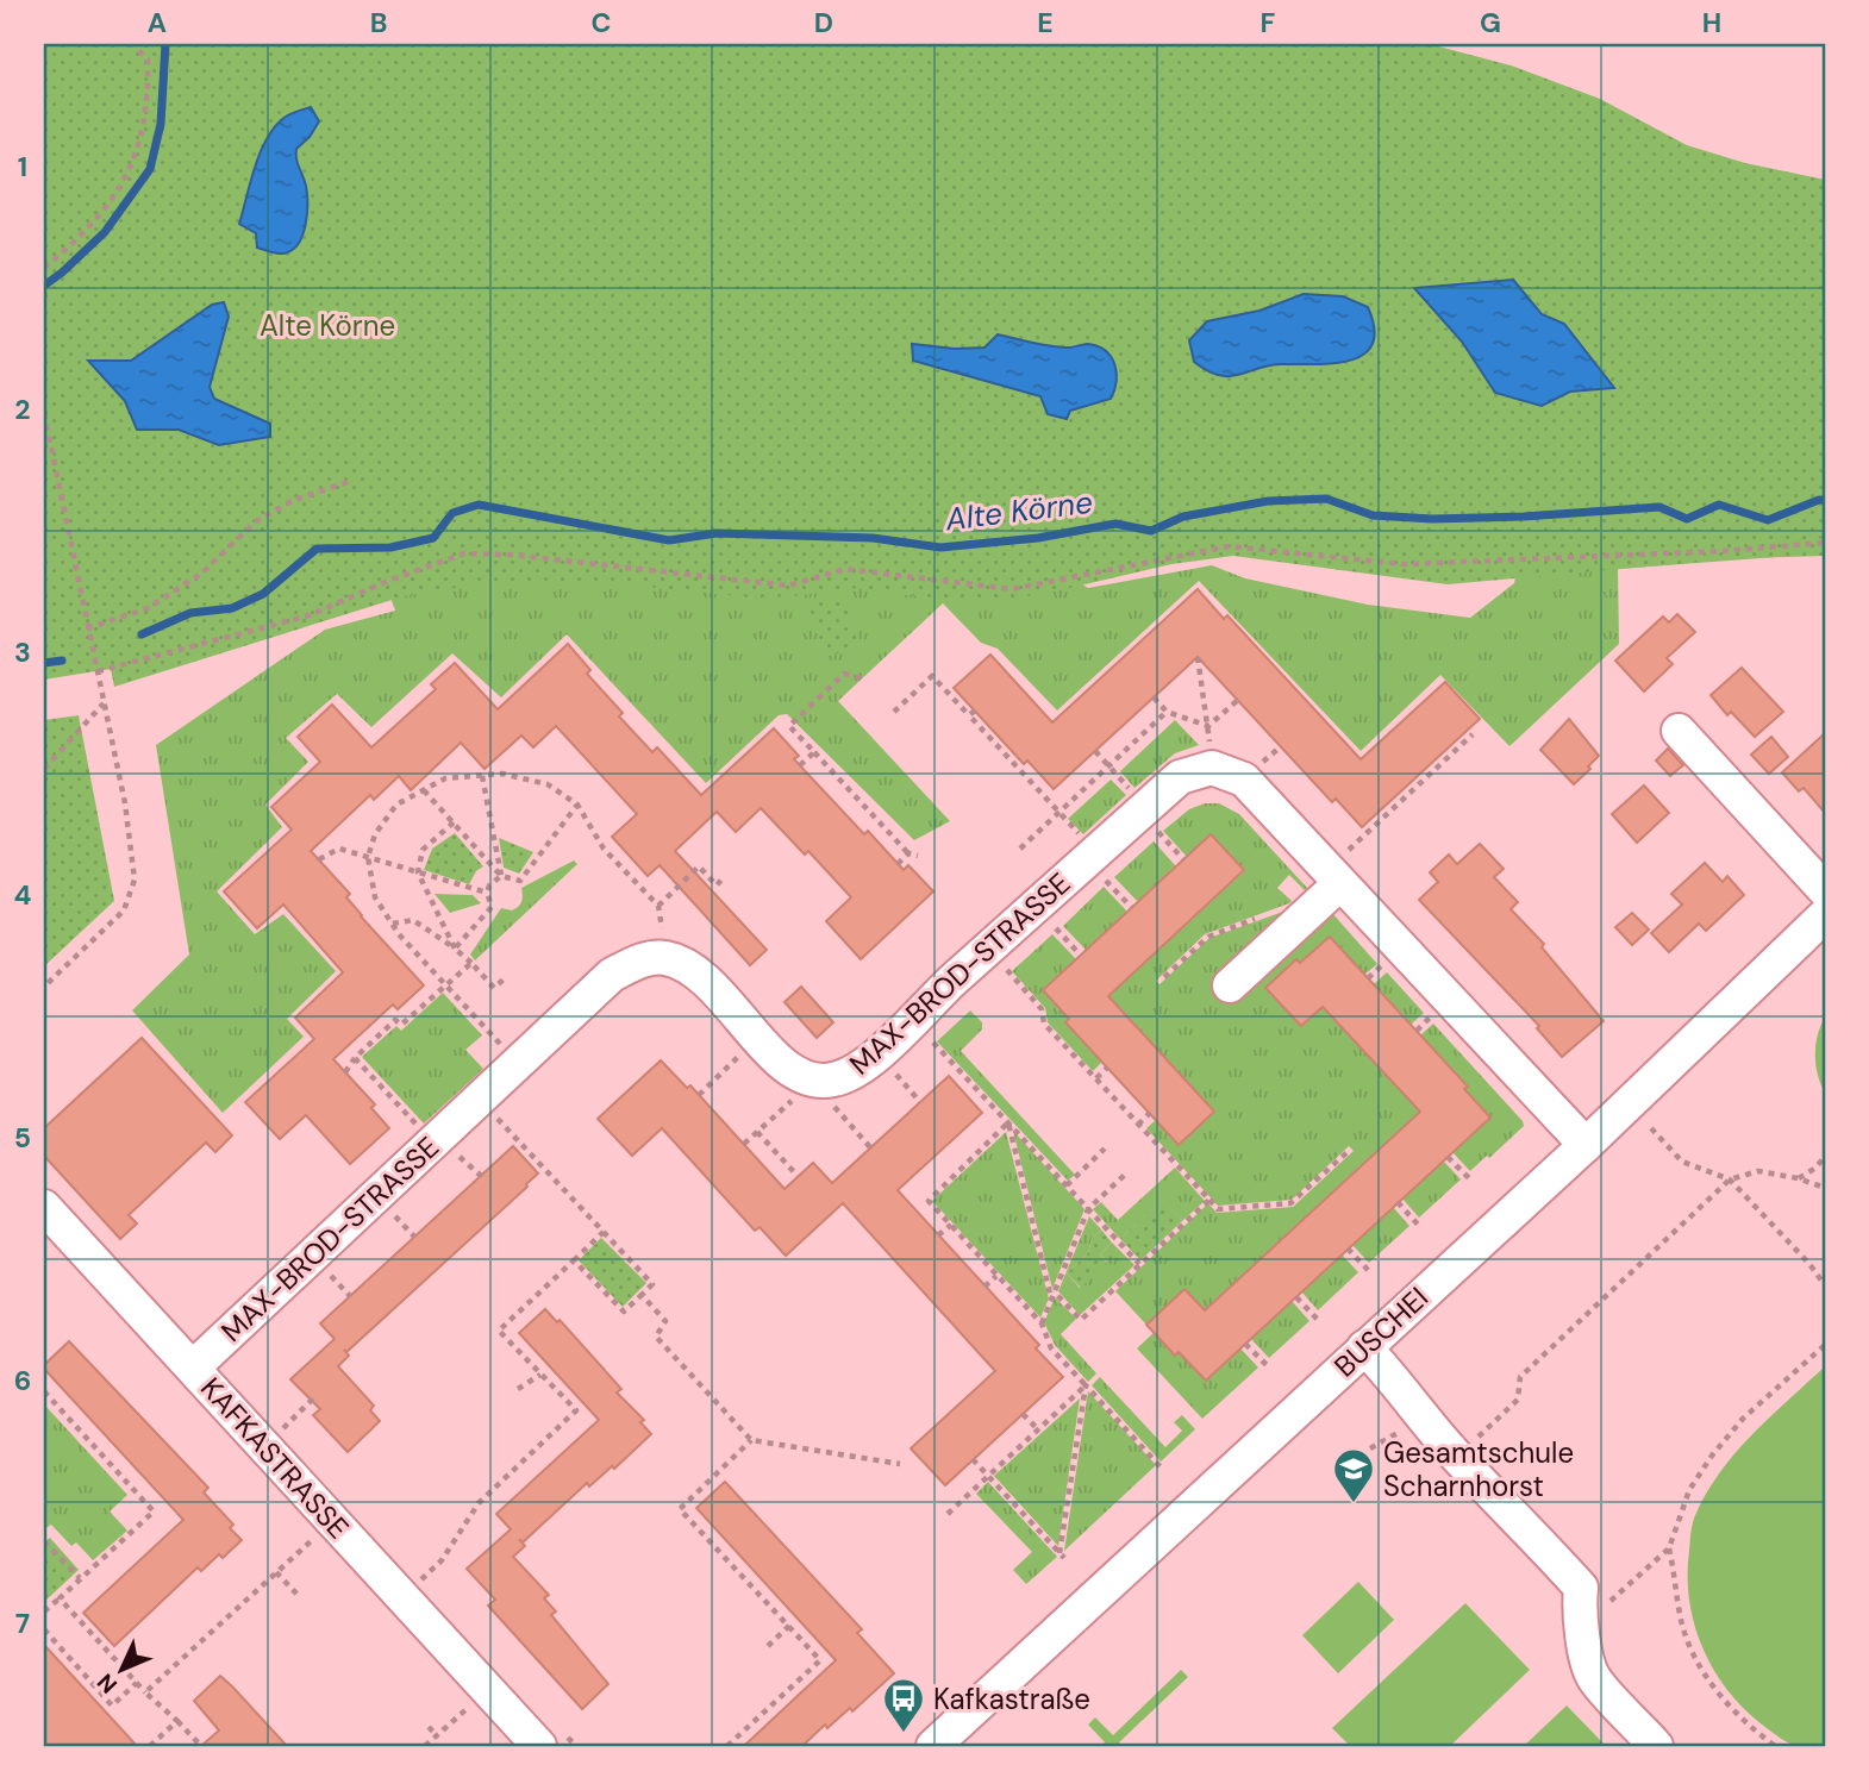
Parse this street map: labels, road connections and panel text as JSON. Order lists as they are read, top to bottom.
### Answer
{
  "streets": {
    "street": ["MAX-BROD-STRASSE", "BUSCHEI", "KAFKASTRASSE"]
  },
  "crossings": [
    ["MAX-BROD-STRASSE", "KAFKASTRASSE"]
  ],
  "water": ["Alte Körne"],
  "parks": ["Alte Körne"],
  "places": {
    "school or university": ["Gesamtschule Scharnhorst"],
    "bus stop": ["Kafkastraße"]
  },
  "north": "bottom left",
  "grid": {
    "columns": [
      "A",
      "B",
      "C",
      "D",
      "E",
      "F",
      "G",
      "H"
    ],
    "rows": [
      "1",
      "2",
      "3",
      "4",
      "5",
      "6",
      "7"
    ]
  }
}
